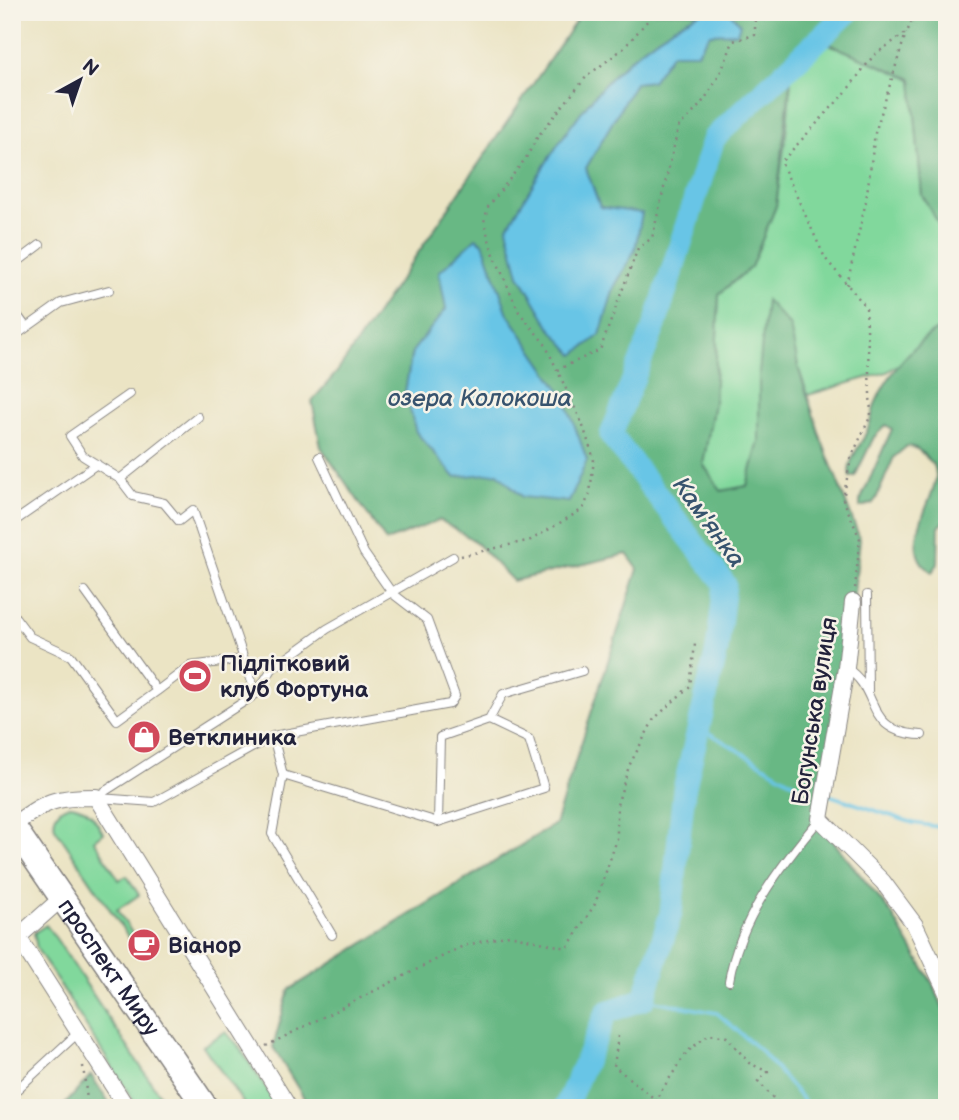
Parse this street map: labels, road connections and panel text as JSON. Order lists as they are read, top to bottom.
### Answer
{
  "streets": {
    "main road": ["проспект Миру"],
    "street": ["Богунська вулиця"]
  },
  "water": ["озера Колокоша", "Кам'янка"],
  "places": {
    "sports": ["Підлітковий клуб Фортуна"],
    "shop": ["Ветклиника"],
    "cafe": ["Віанор"]
  },
  "north": "top right"
}
